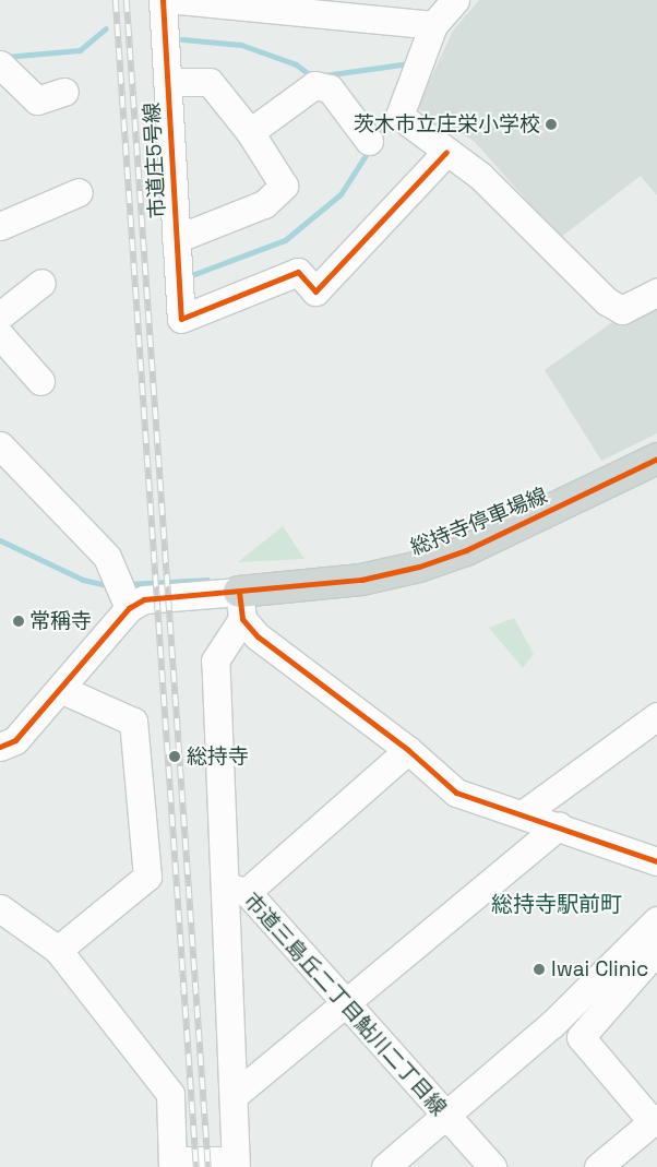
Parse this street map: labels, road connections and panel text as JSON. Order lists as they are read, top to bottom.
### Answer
{
  "streets": {
    "main road": ["総持寺停車場線"],
    "street": ["市道庄5号線", "市道三島丘二丁目鮎川二丁目線"]
  },
  "crossings": [
    ["総持寺停車場線", "市道三島丘二丁目鮎川二丁目線"]
  ],
  "districts": ["総持寺駅前町"],
  "places": [
    "茨木市立庄栄小学校",
    "常稱寺",
    "総持寺",
    "Iwai Clinic"
  ]
}
